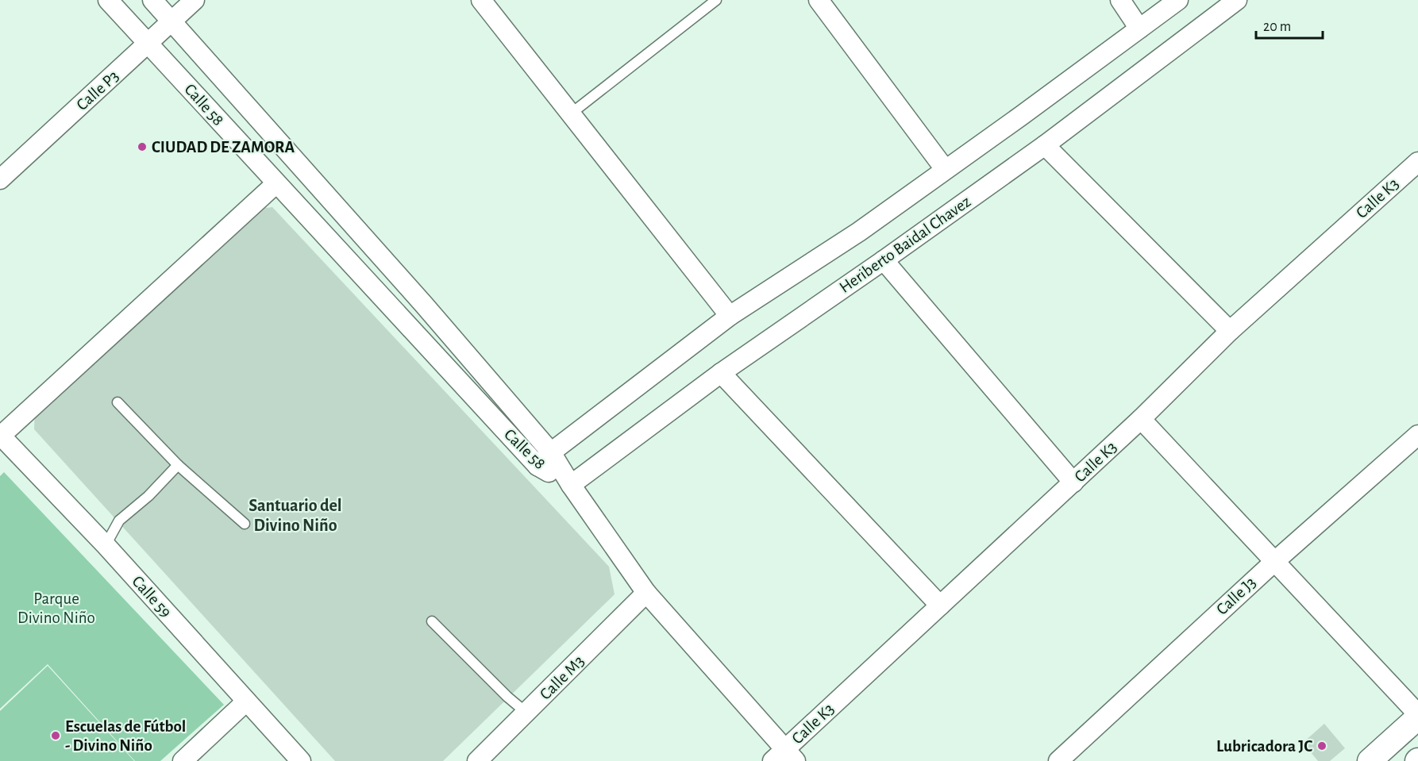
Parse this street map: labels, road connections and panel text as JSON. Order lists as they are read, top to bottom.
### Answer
{
  "streets": {
    "street": [
      "Calle P3",
      "Calle 58",
      "Calle K3",
      "Heriberto Baidal Chavez",
      "Calle J3",
      "Calle 59",
      "Calle M3"
    ]
  },
  "crossings": [
    ["Calle P3", "Calle 58"],
    ["Calle 58", "Heriberto Baidal Chavez"]
  ],
  "districts": ["Santuario del Divino Niño"],
  "parks": ["Parque Divino Niño"],
  "places": ["CIUDAD DE ZAMORA", "Escuelas de Fútbol - Divino Niño", "Lubricadora JC"],
  "scale_bar": "20 m"
}
